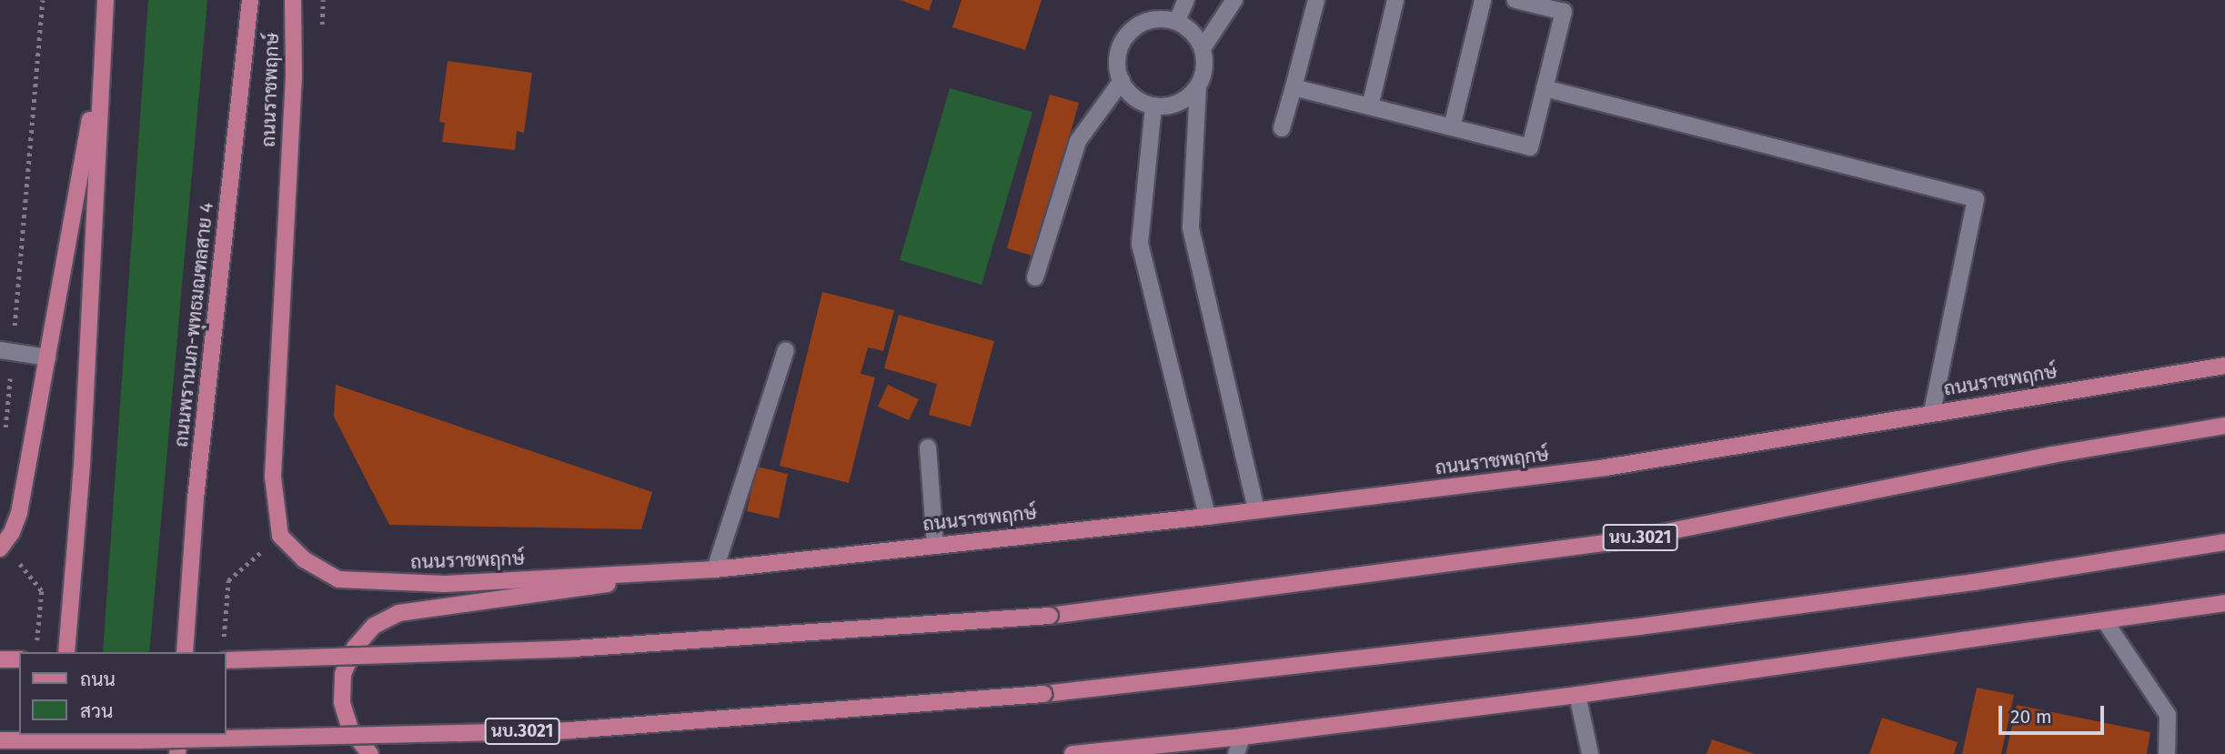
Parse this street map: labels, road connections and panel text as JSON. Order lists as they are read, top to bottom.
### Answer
{
  "streets": {
    "main road": ["ถนนราชพฤกษ์", "ถนนพรานนก-พุทธมณฑลสาย 4", "นบ.3021"]
  },
  "legend": ["ถนน", "สวน"],
  "scale_bar": "20 m"
}
